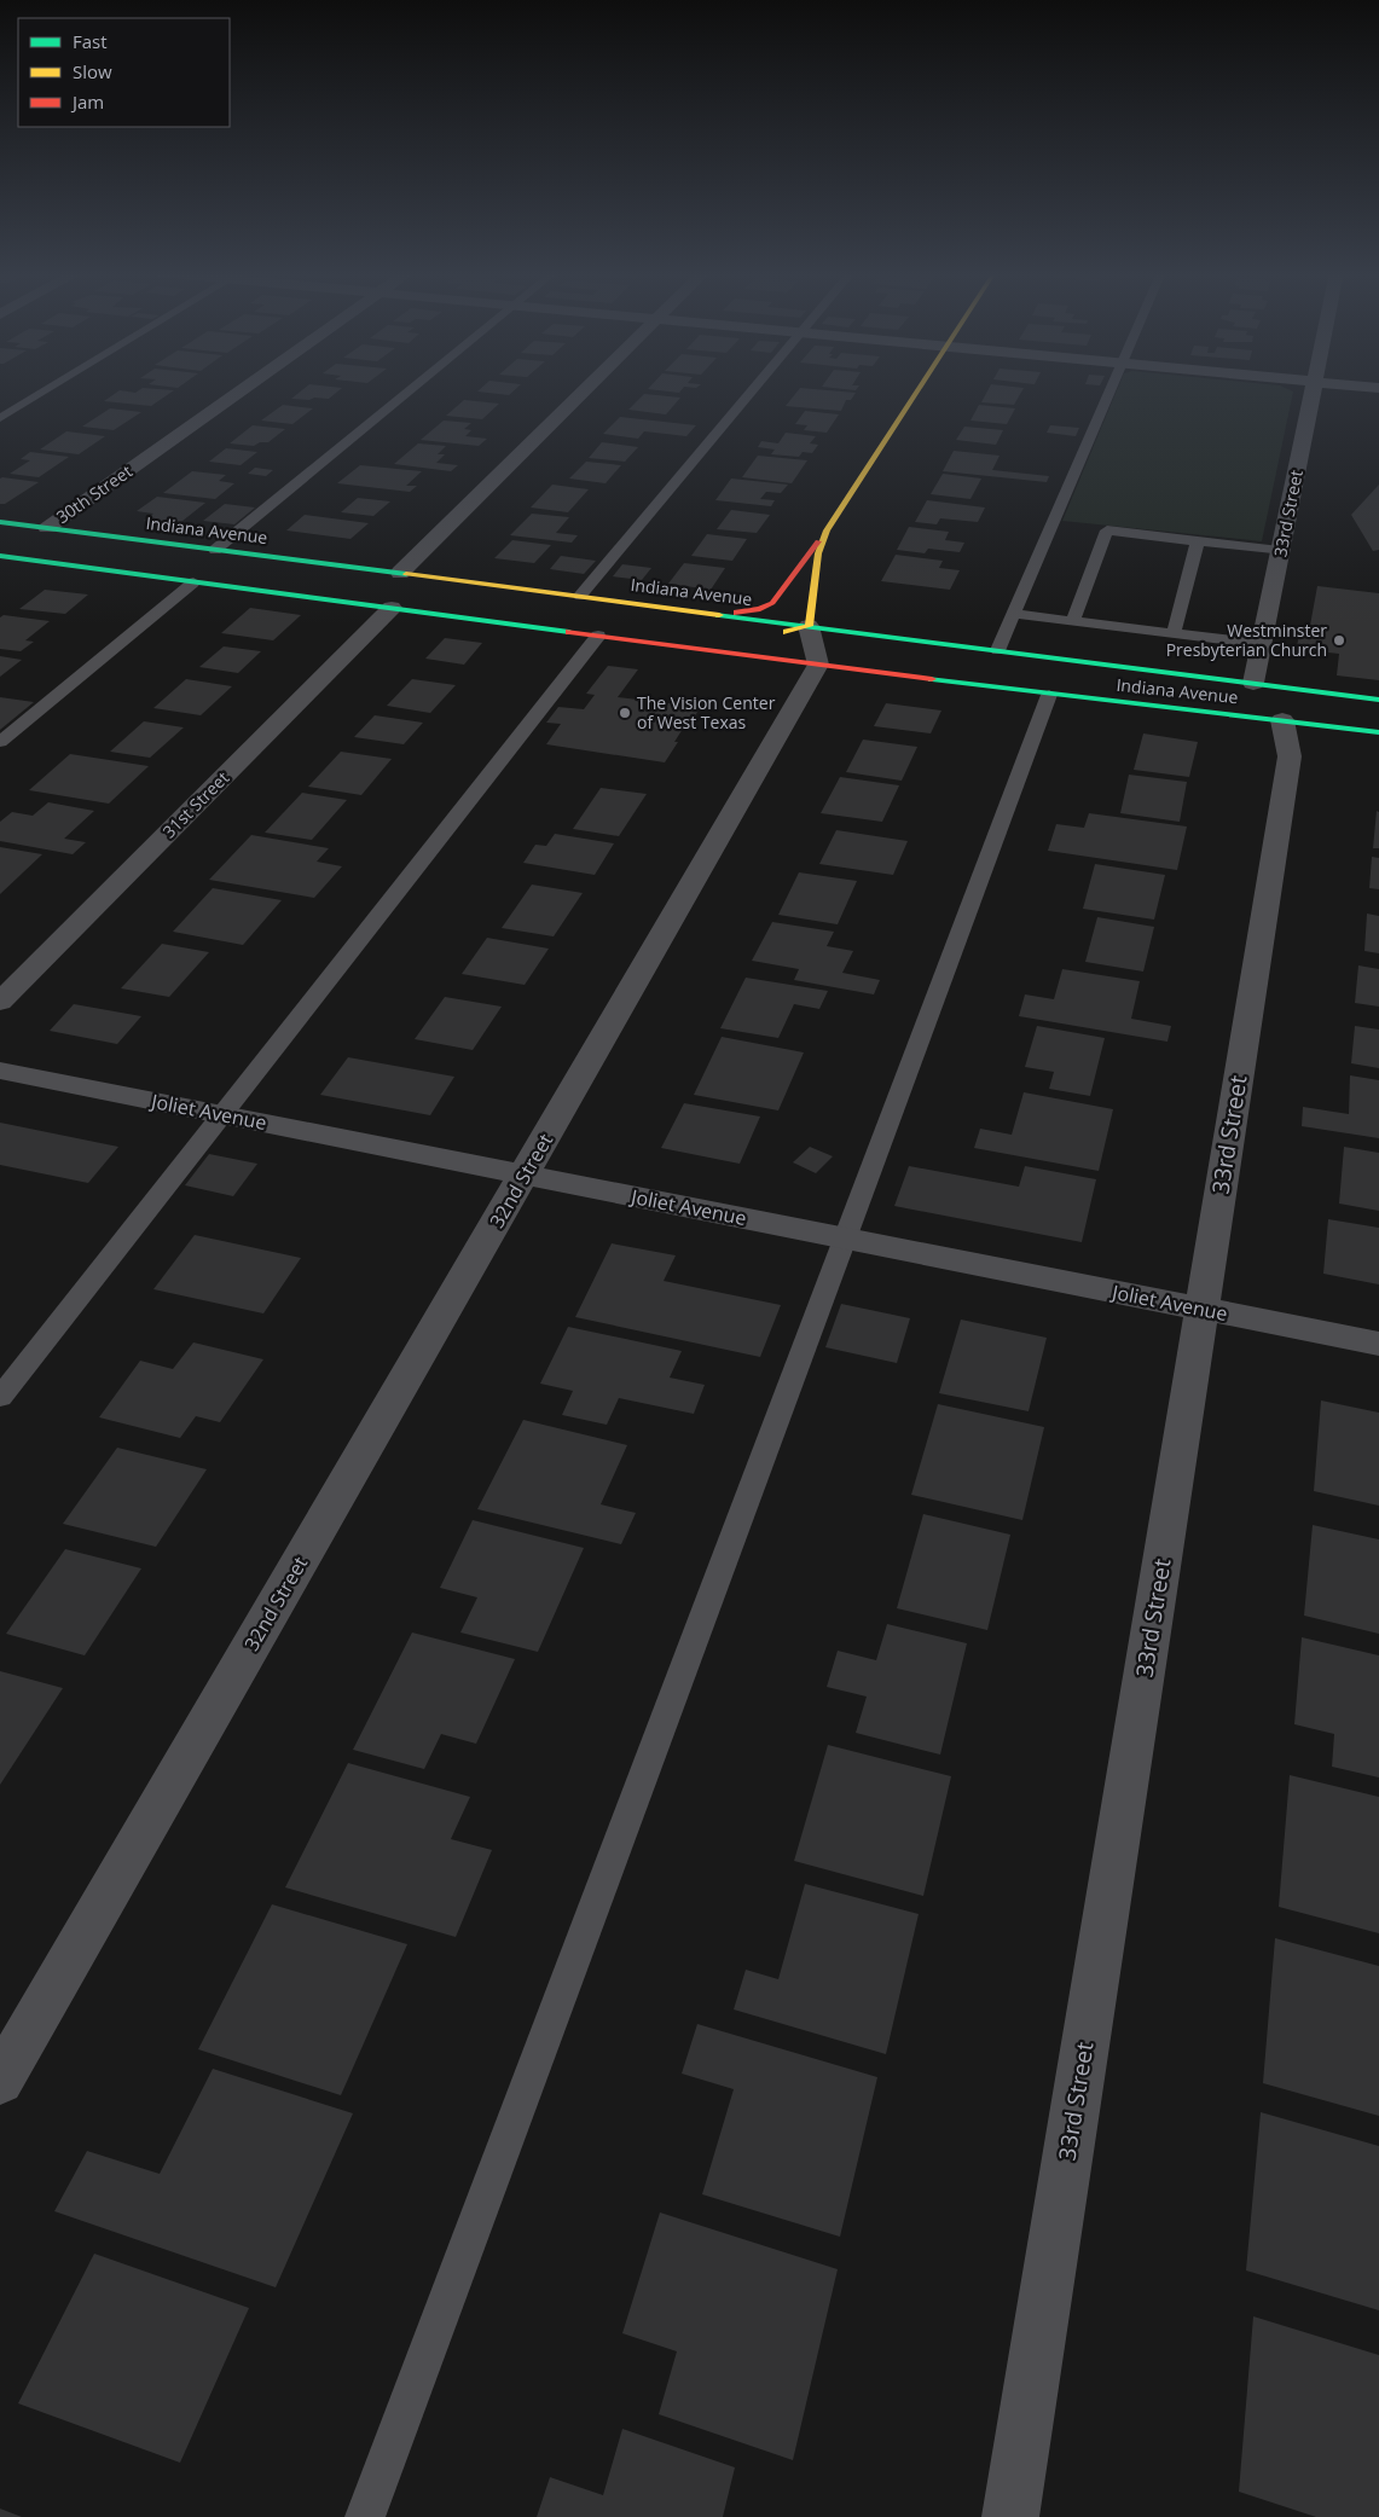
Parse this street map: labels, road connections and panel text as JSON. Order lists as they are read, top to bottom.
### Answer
{
  "streets": {
    "main road": ["Indiana Avenue"],
    "street": [
      "30th Street",
      "33rd Street",
      "31st Street",
      "Joliet Avenue",
      "32nd Street"
    ]
  },
  "crossings": [
    ["30th Street", "Indiana Avenue"],
    ["33rd Street", "Indiana Avenue"],
    ["33rd Street", "Joliet Avenue"],
    ["Indiana Avenue", "31st Street"],
    ["Indiana Avenue", "32nd Street"],
    ["Joliet Avenue", "32nd Street"]
  ],
  "places": ["Westminster Presbyterian Church", "The Vision Center of West Texas"],
  "legend": ["Fast", "Slow", "Jam"]
}
